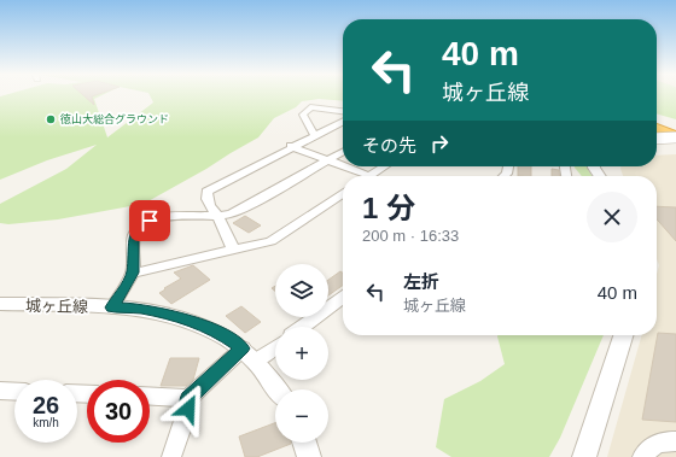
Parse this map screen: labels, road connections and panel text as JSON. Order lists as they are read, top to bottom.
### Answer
{
  "streets": {
    "street": ["城ヶ丘線"]
  },
  "places": ["徳山大総合グラウンド"],
  "page": {
    "turn": ["40 m", "城ヶ丘線"],
    "then": "その先",
    "heading": ["1 分", "200 m · 16:33"],
    "list": [
      {
        "name": "左折",
        "note": "城ヶ丘線",
        "value": "40 m"
      }
    ],
    "map_buttons": ["+", "−"],
    "speed": "26 km/h",
    "limit": "30"
  }
}
